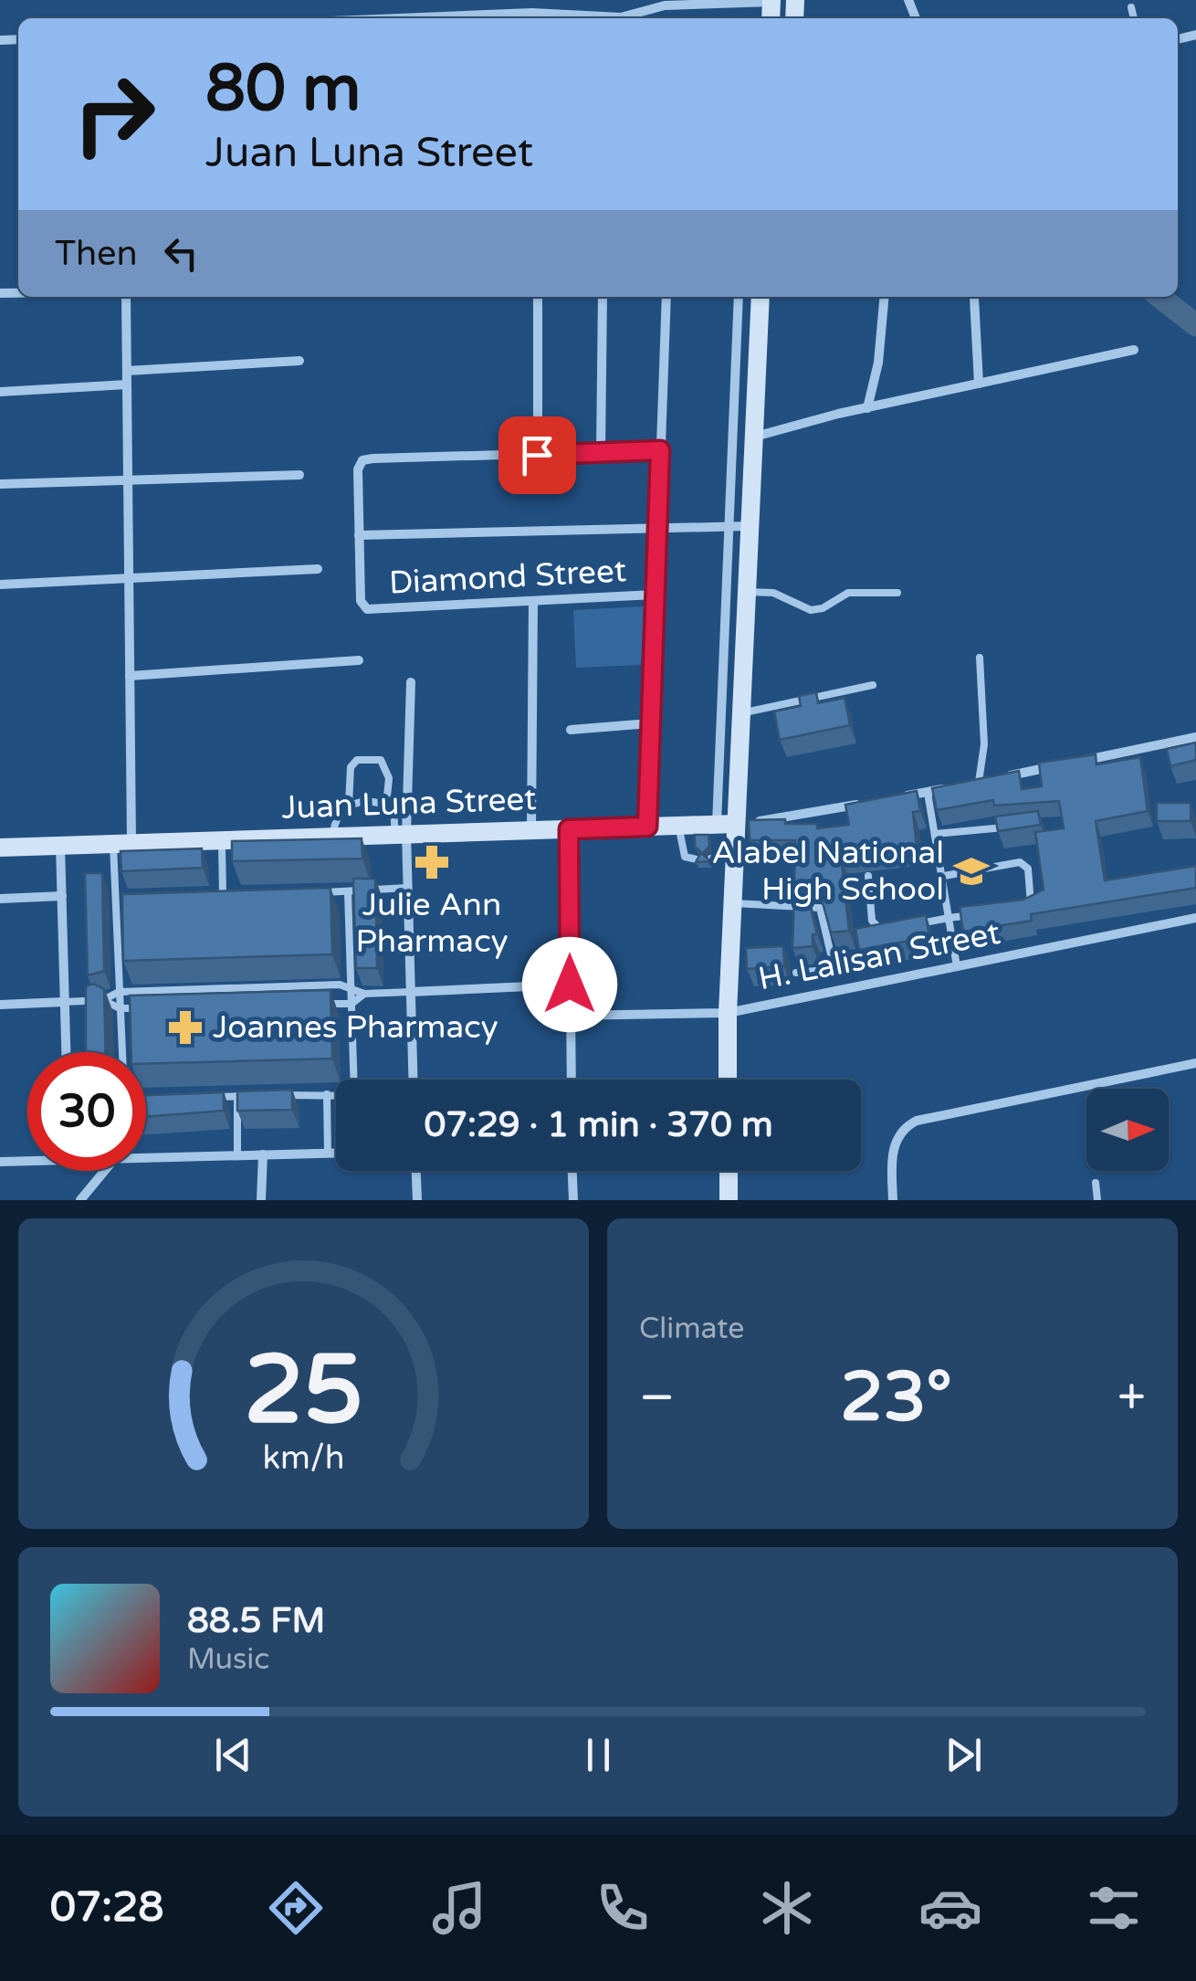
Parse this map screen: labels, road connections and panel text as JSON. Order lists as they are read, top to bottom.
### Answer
{
  "streets": {
    "main road": ["Juan Luna Street"],
    "street": ["Diamond Street", "H. Lalisan Street"]
  },
  "places": {
    "pharmacy": ["Julie Ann Pharmacy", "Joannes Pharmacy"],
    "school or university": ["Alabel National High School"]
  },
  "north": "right",
  "page": {
    "turn": ["80 m", "Juan Luna Street"],
    "then": "Then",
    "limit": "30",
    "trip": "07:29 · 1 min · 370 m",
    "tile": "Climate",
    "heat": ["−", "23°", "+"],
    "song": ["88.5 FM", "Music"],
    "tabs": "07:28",
    "gauge": ["25", "km/h"]
  }
}
